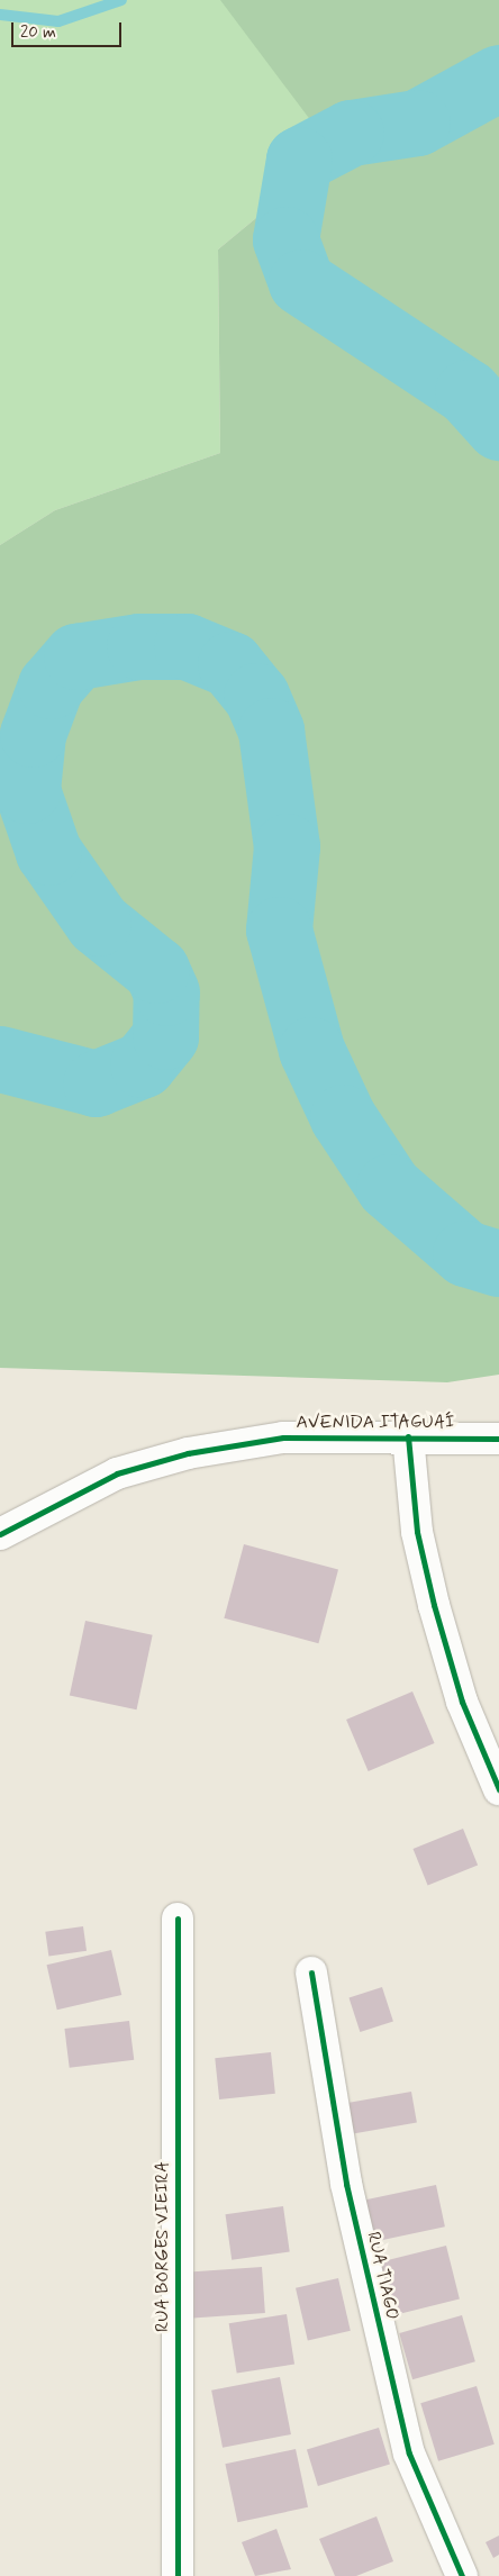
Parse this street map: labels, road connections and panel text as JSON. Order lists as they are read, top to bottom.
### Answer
{
  "streets": {
    "street": ["AVENIDA ITAGUAÍ", "RUA BORGES VIEIRA", "RUA TIAGO"]
  },
  "scale_bar": "20 m"
}
